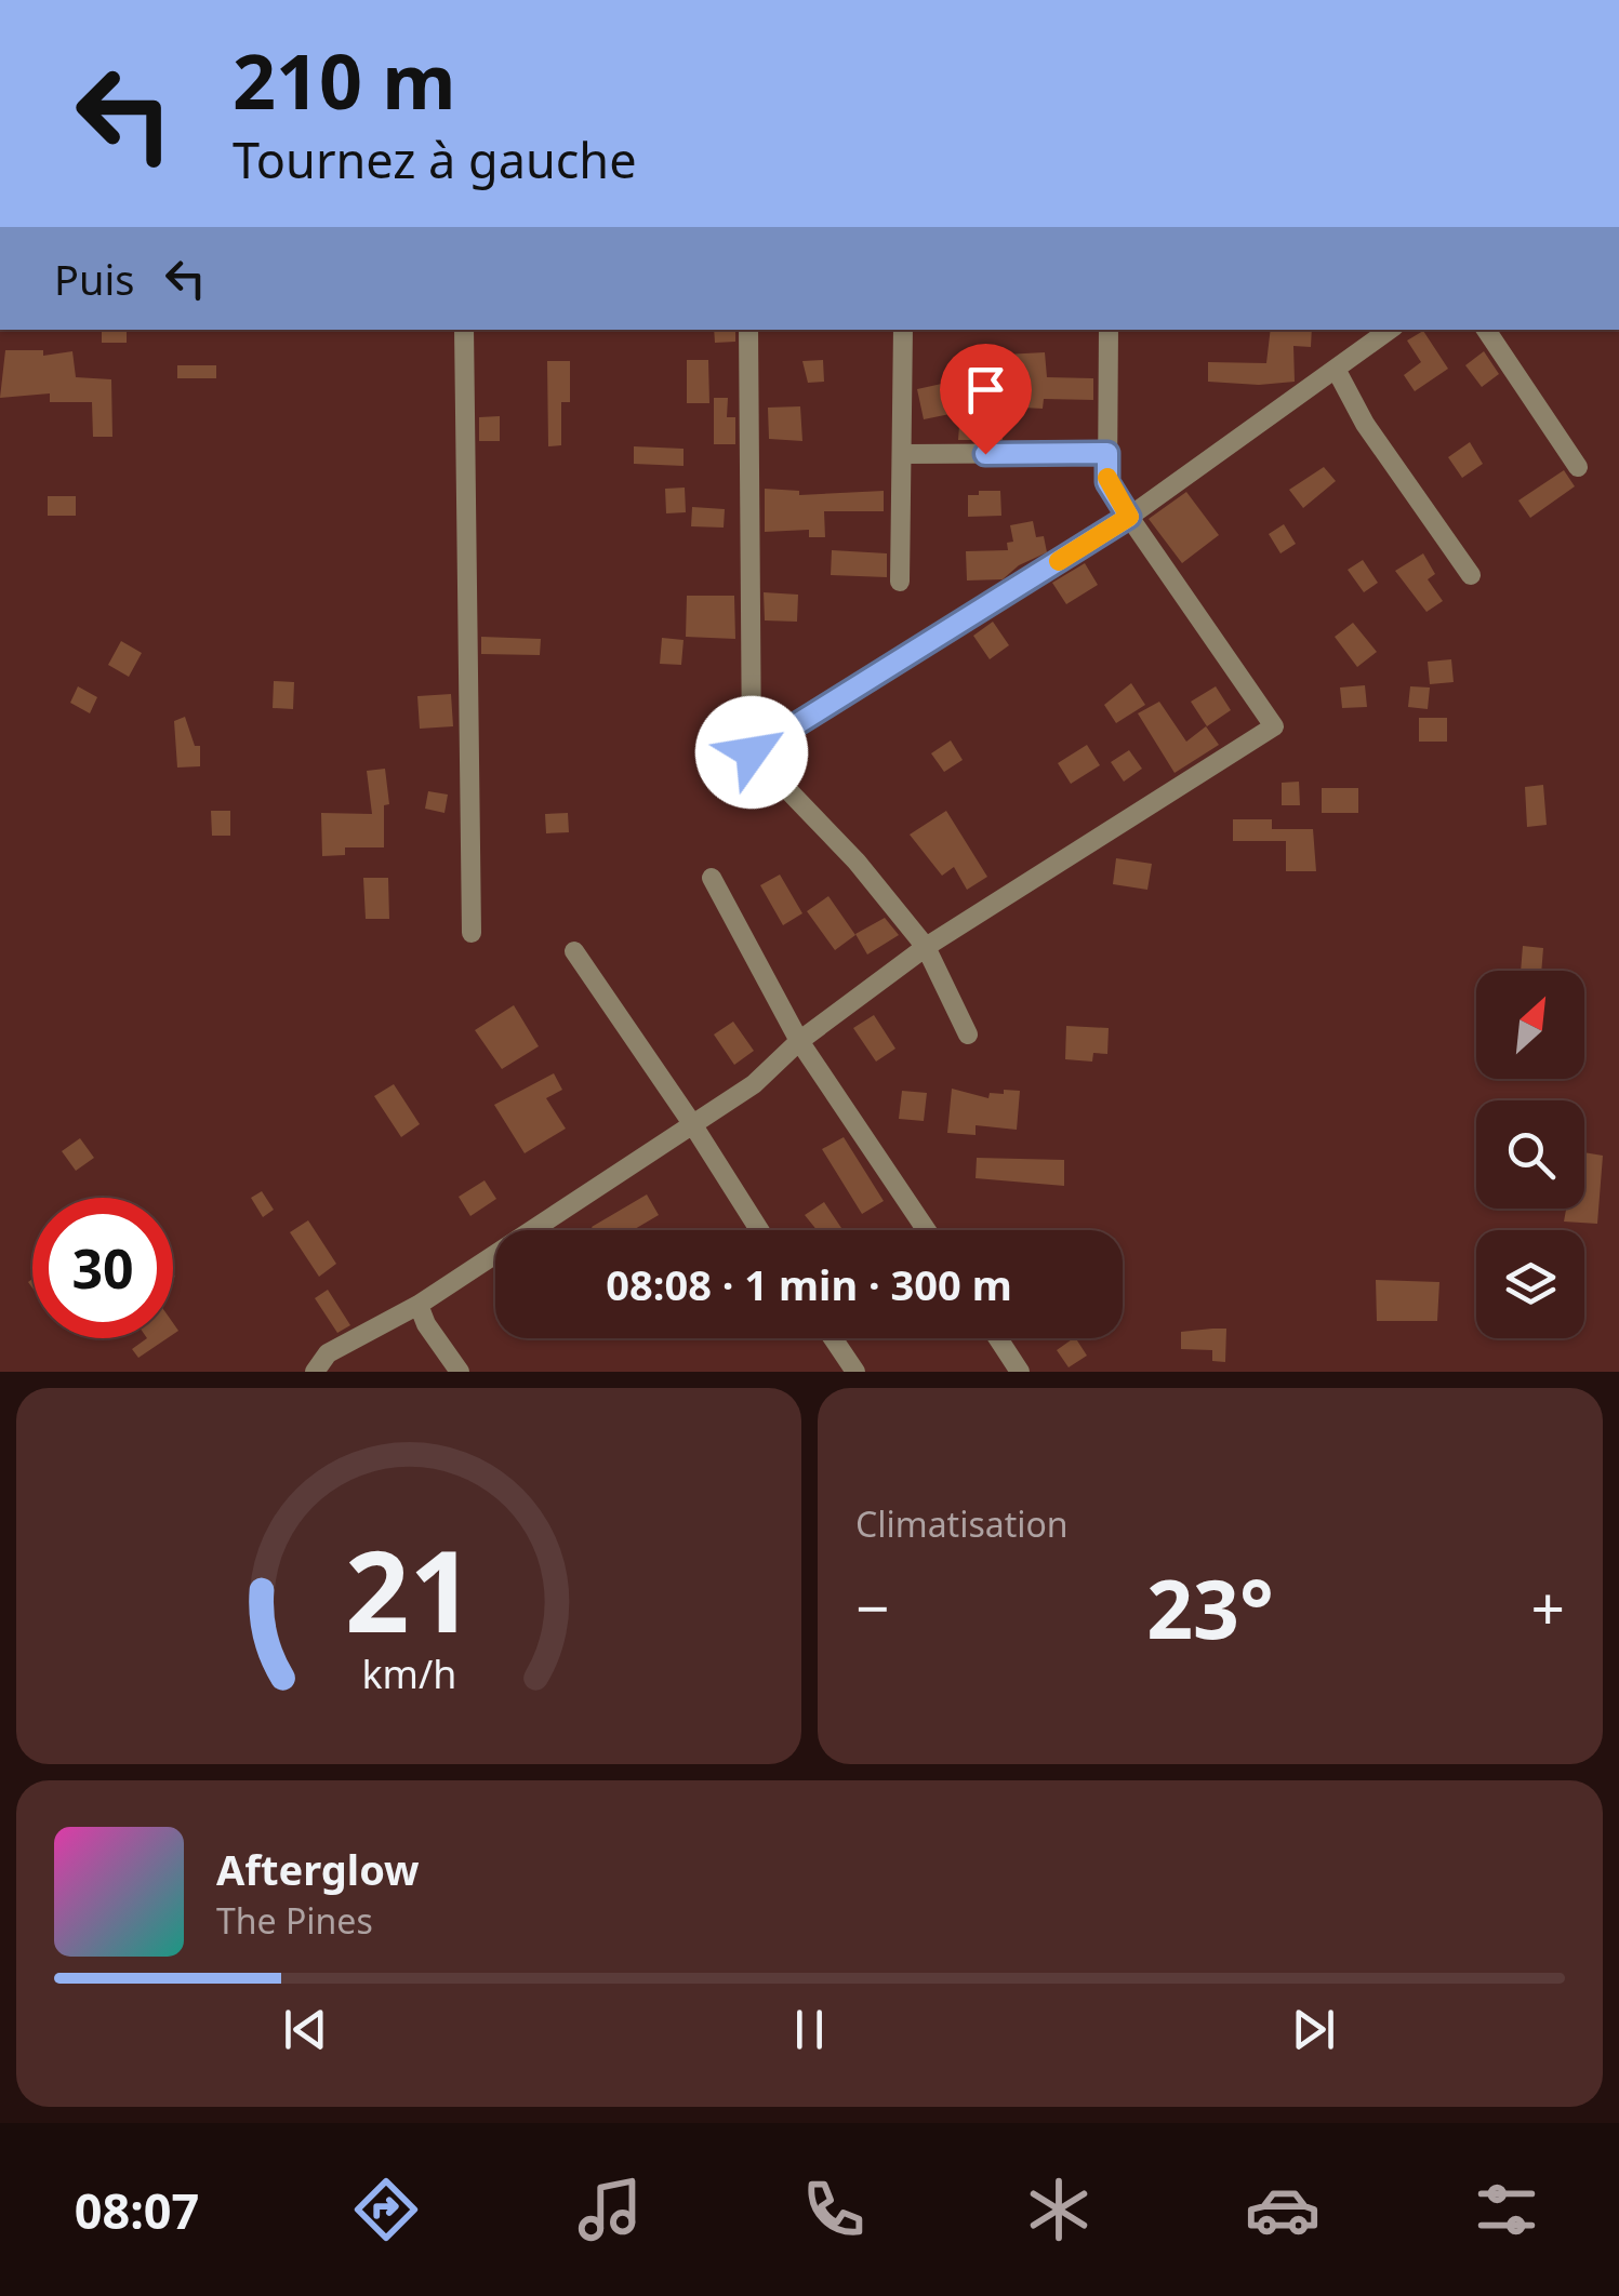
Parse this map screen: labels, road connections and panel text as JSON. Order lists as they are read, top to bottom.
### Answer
{
  "north": "top right",
  "page": {
    "turn": ["210 m", "Tournez à gauche"],
    "then": "Puis",
    "limit": "30",
    "trip": "08:08 · 1 min · 300 m",
    "tile": "Climatisation",
    "heat": ["−", "23°", "+"],
    "song": ["Afterglow", "The Pines"],
    "tabs": "08:07",
    "gauge": ["21", "km/h"]
  }
}
